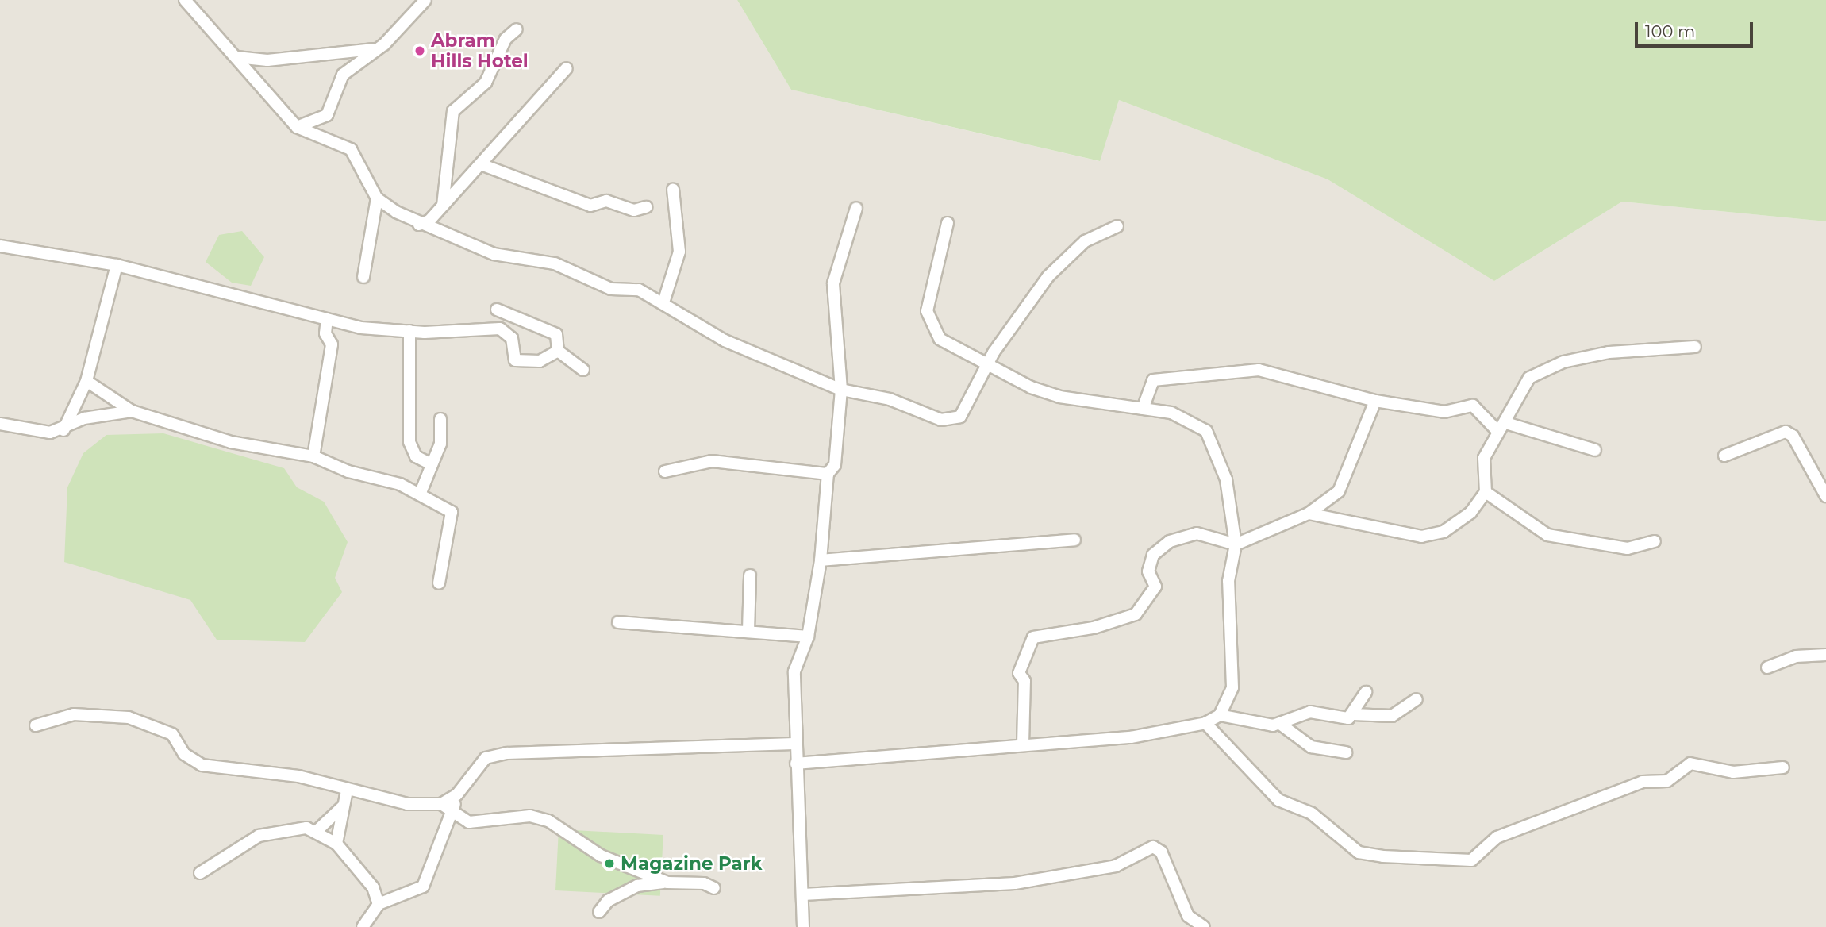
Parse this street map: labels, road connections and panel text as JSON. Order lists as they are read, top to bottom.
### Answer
{
  "places": ["Abram Hills Hotel", "Magazine Park"],
  "scale_bar": "100 m"
}
